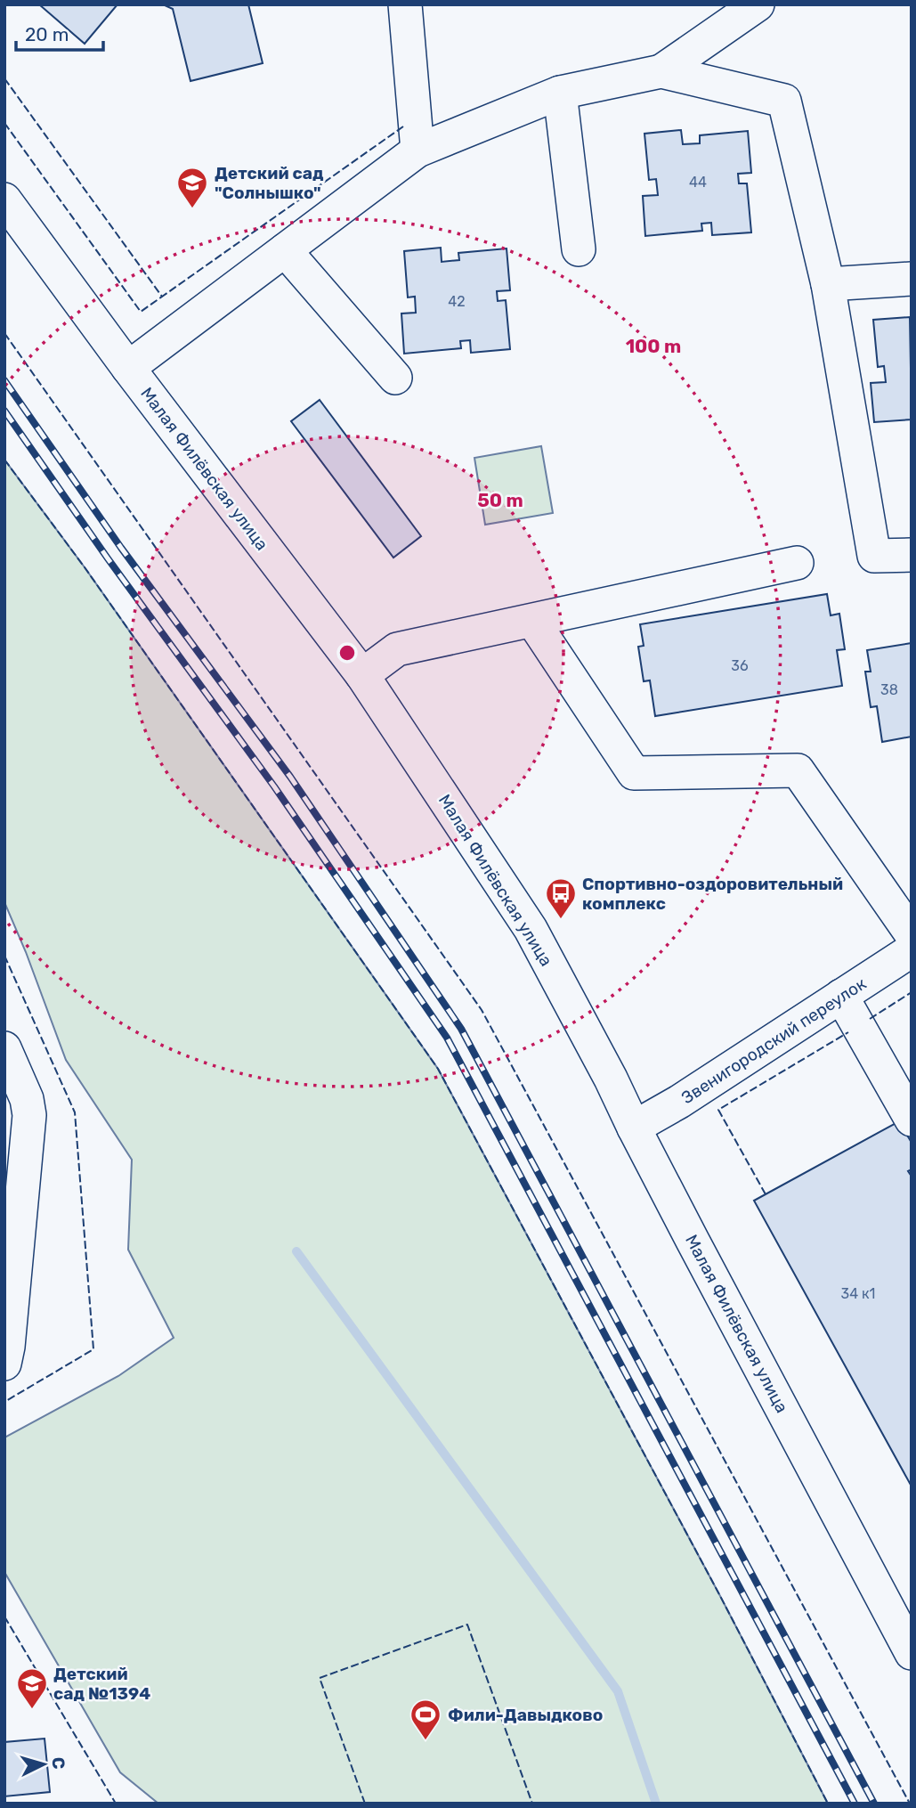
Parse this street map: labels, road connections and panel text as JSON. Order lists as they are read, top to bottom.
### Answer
{
  "streets": {
    "street": ["Малая Филёвская улица", "Звенигородский переулок"]
  },
  "crossings": [
    ["Малая Филёвская улица", "Звенигородский переулок"]
  ],
  "places": {
    "school or university": ["Детский сад \"Солнышко\"", "Детский сад №1394"],
    "bus stop": ["Спортивно-оздоровительный комплекс"],
    "sports": ["Фили-Давыдково"]
  },
  "house_numbers": [
    "44",
    "42",
    "36",
    "38",
    "34 к1"
  ],
  "scale_bar": "20 m",
  "north": "right",
  "rings": ["100 m", "50 m"]
}
